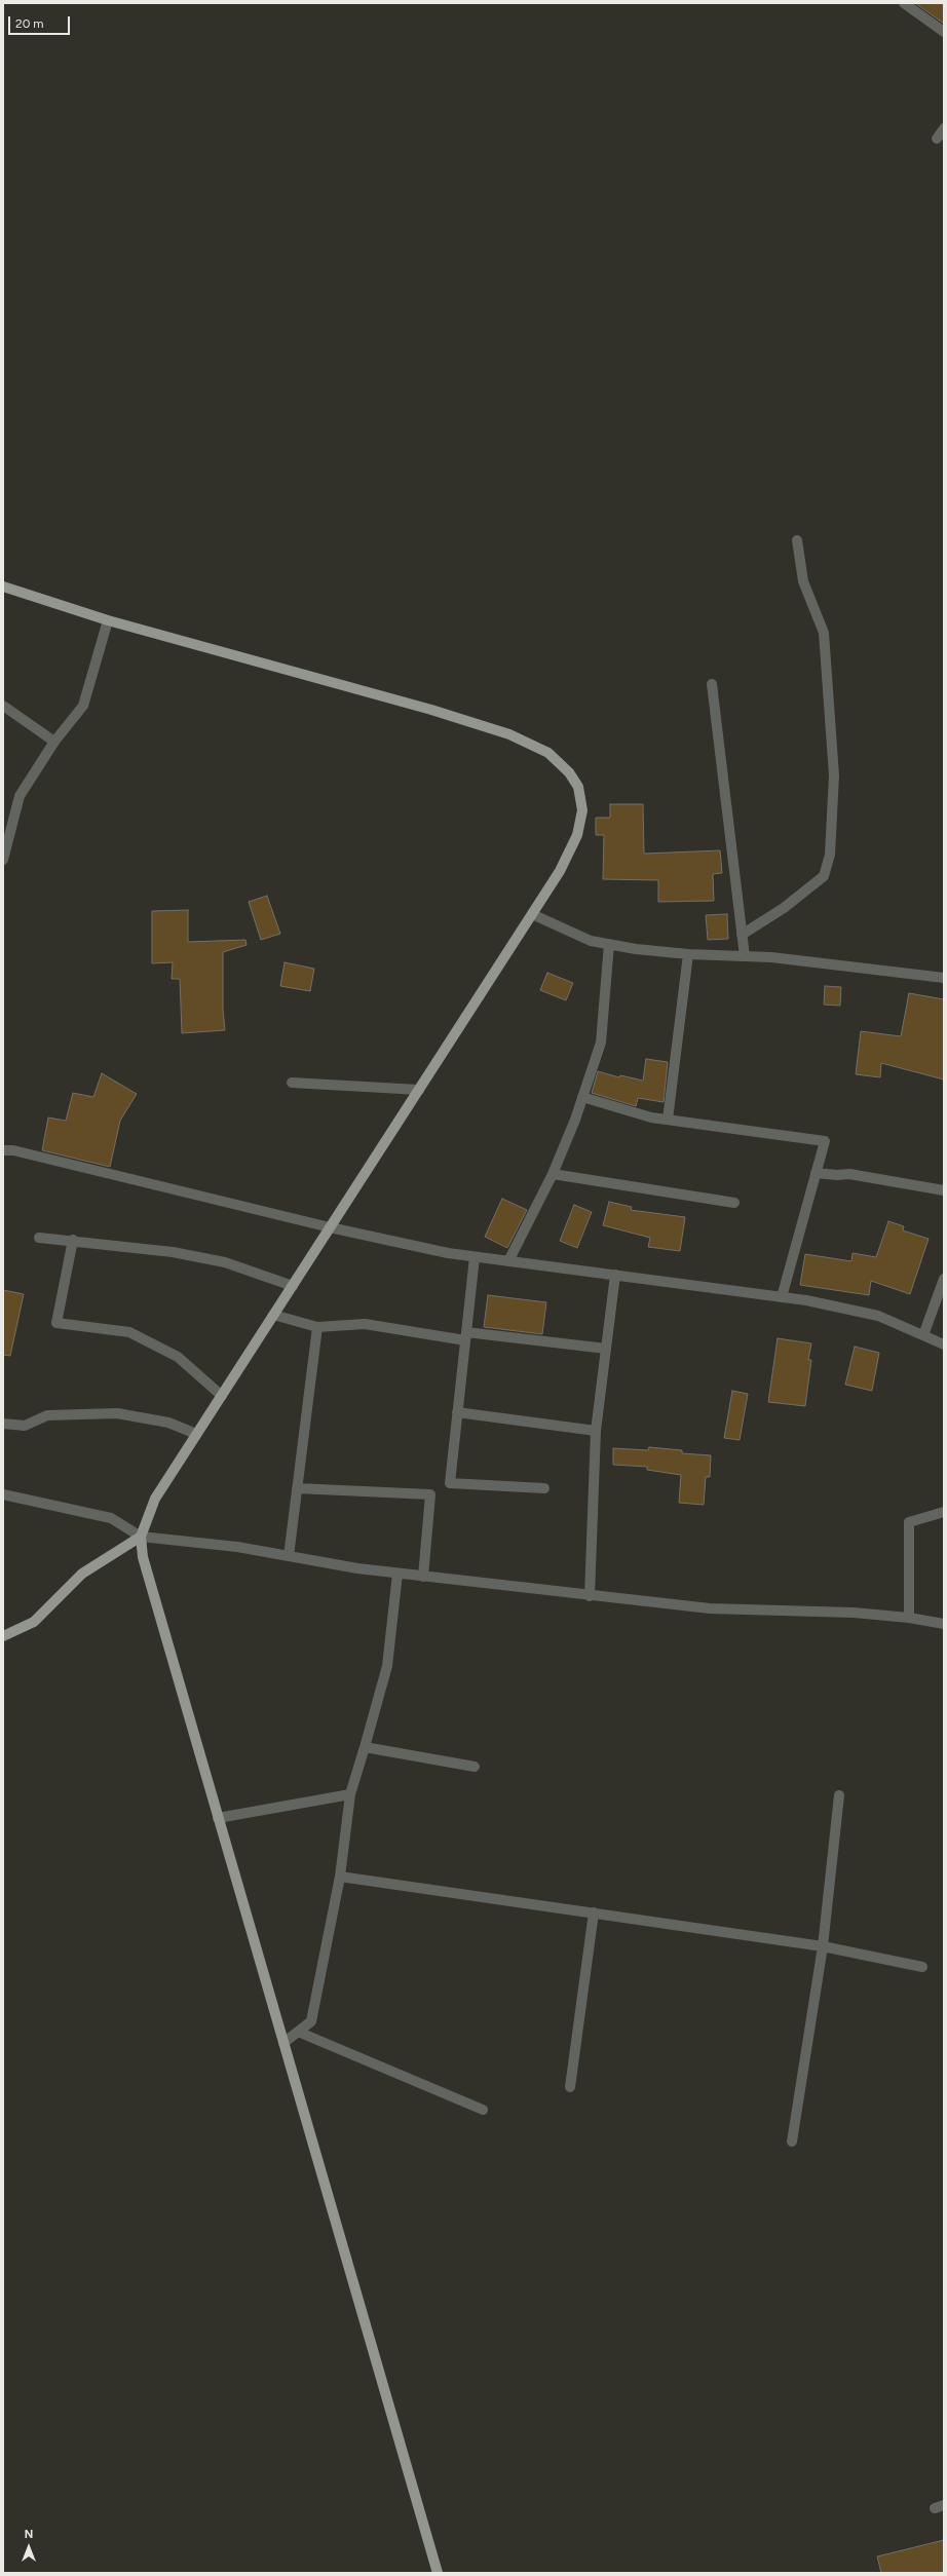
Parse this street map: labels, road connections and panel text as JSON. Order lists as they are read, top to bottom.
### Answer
{
  "scale_bar": "20 m",
  "north": "top"
}
